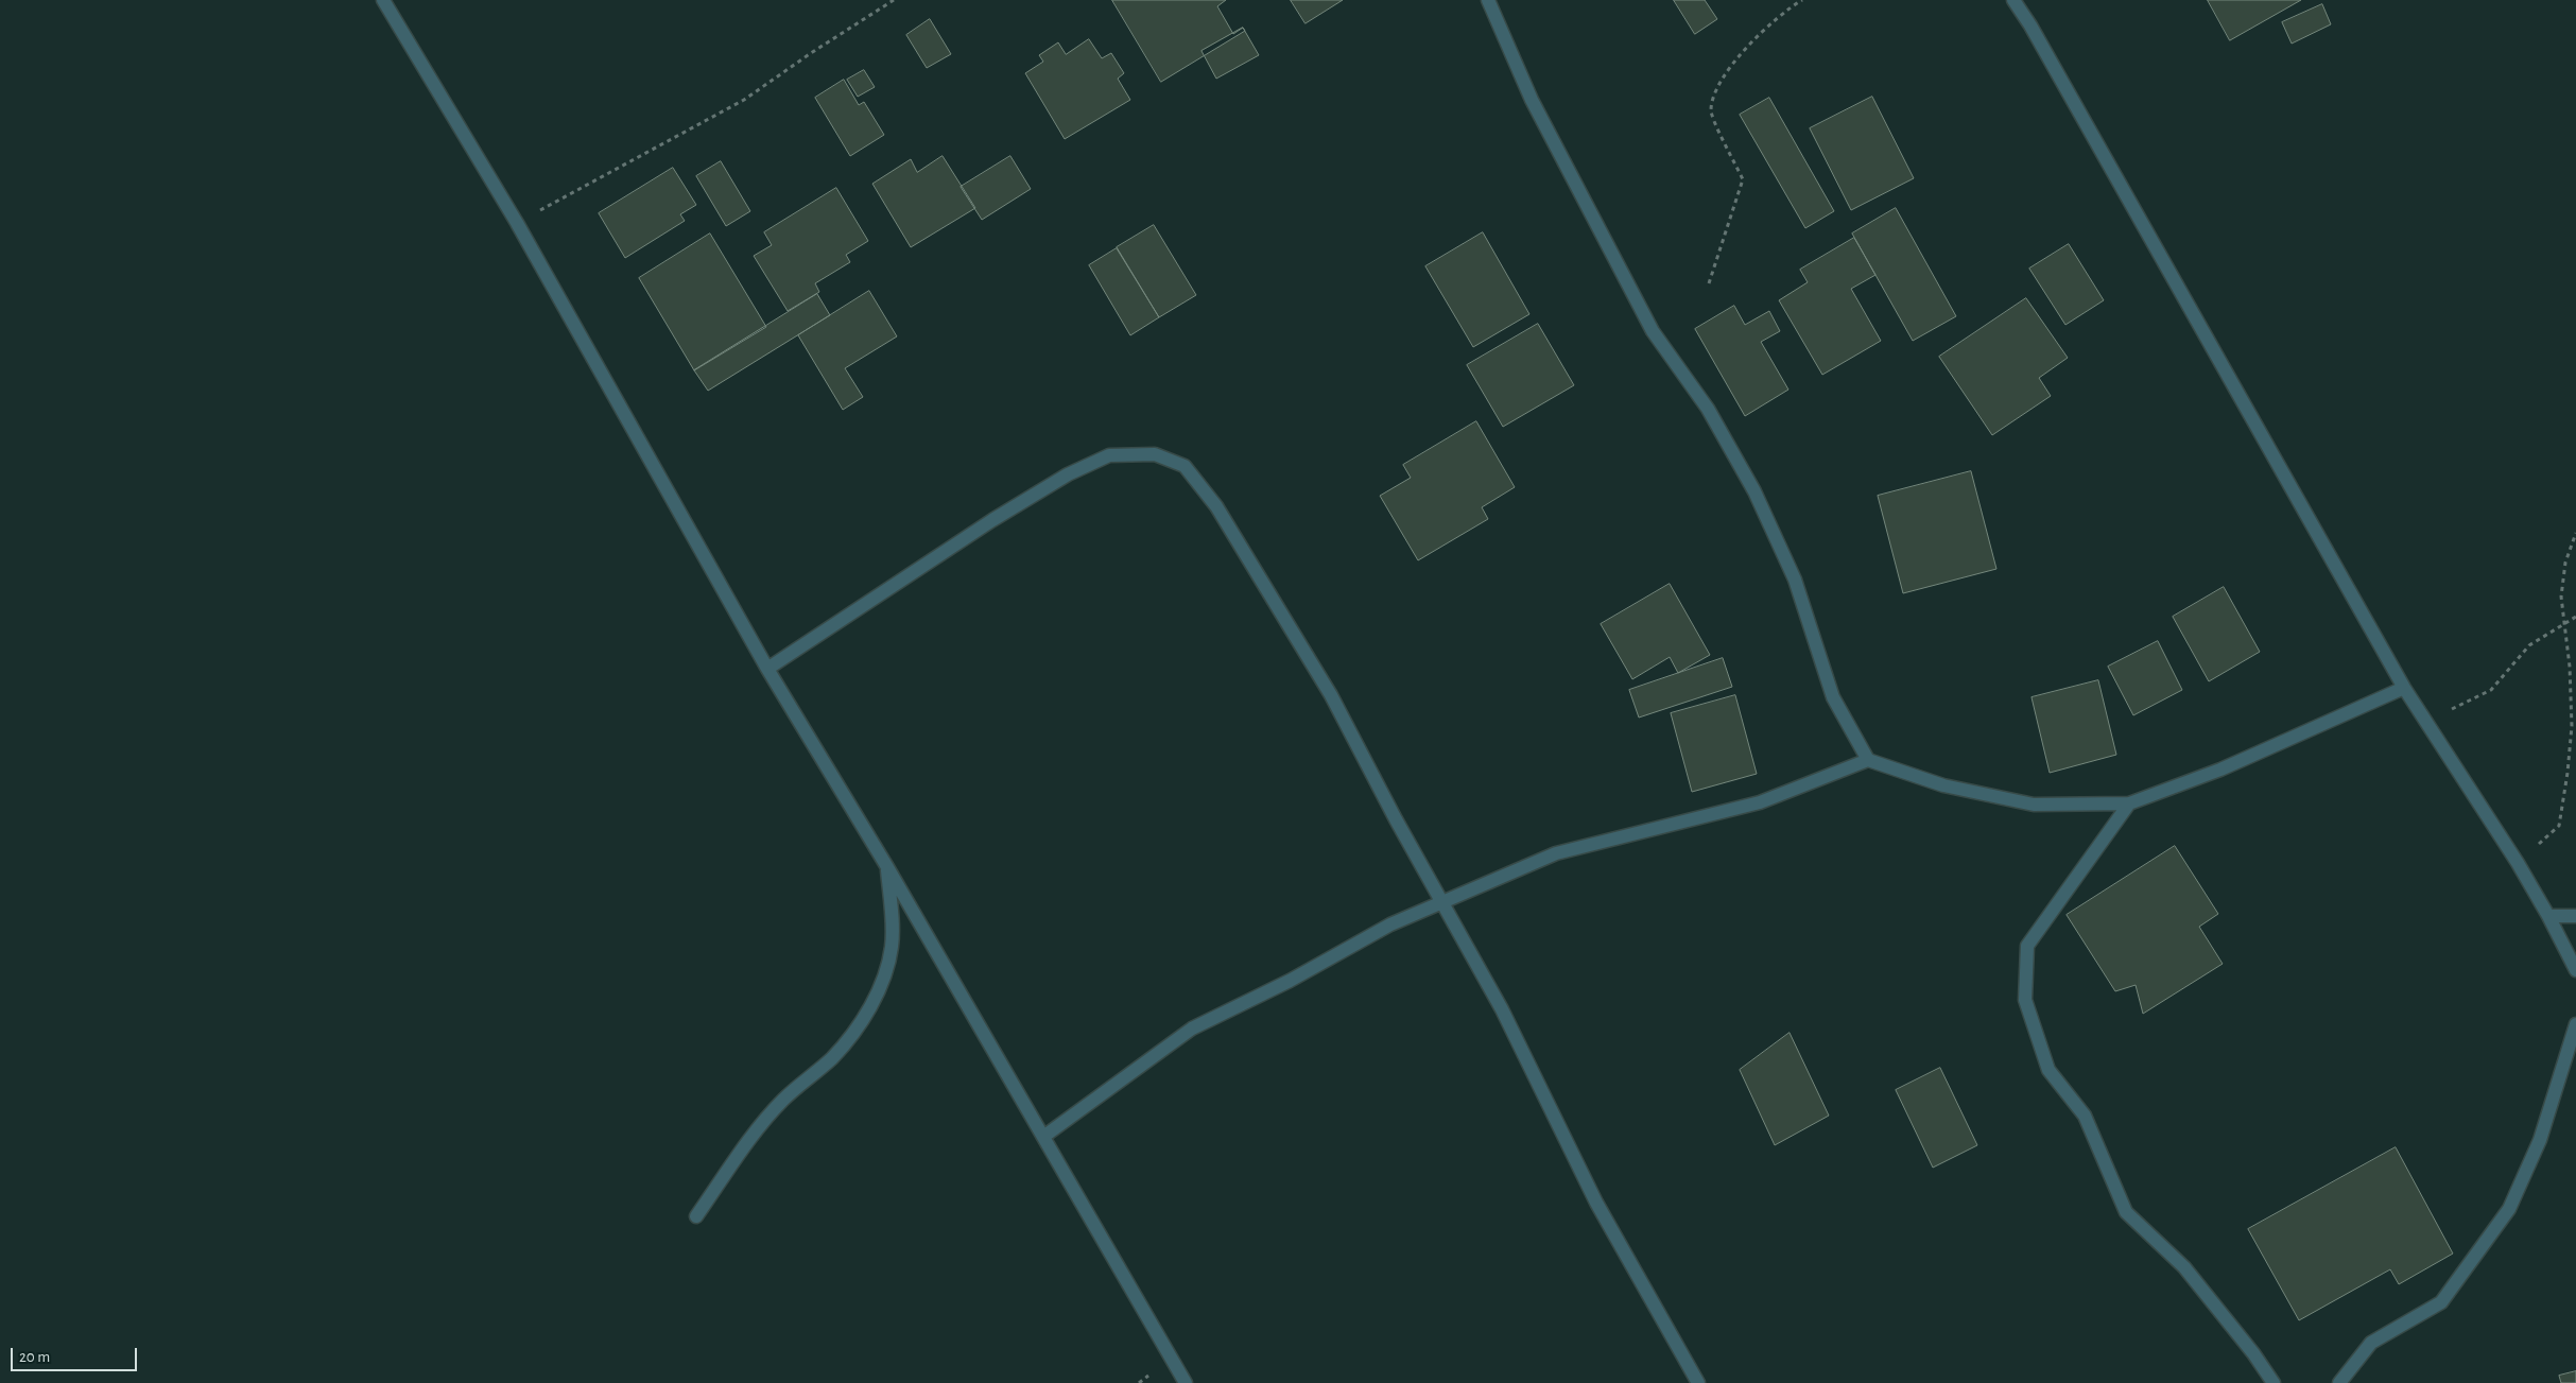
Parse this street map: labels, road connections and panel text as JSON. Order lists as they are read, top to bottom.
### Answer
{
  "scale_bar": "20 m"
}
